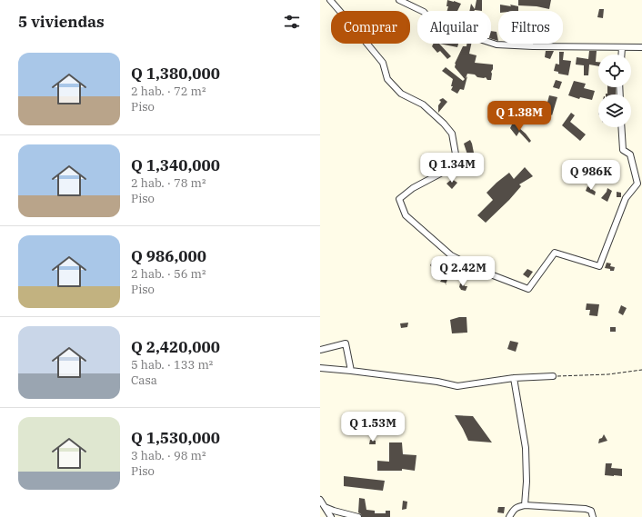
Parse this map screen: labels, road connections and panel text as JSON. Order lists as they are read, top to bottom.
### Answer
{
  "page": {
    "heading": "5 viviendas",
    "chip": ["Comprar", "Alquilar", "Filtros"],
    "list": [
      {
        "name": "Q 1,380,000",
        "note": "2 hab. · 72 m² · Piso"
      },
      {
        "name": "Q 1,340,000",
        "note": "2 hab. · 78 m² · Piso"
      },
      {
        "name": "Q 986,000",
        "note": "2 hab. · 56 m² · Piso"
      },
      {
        "name": "Q 2,420,000",
        "note": "5 hab. · 133 m² · Casa"
      },
      {
        "name": "Q 1,530,000",
        "note": "3 hab. · 98 m² · Piso"
      }
    ],
    "price": [
      "Q 1.38M",
      "Q 1.34M",
      "Q 986K",
      "Q 2.42M",
      "Q 1.53M"
    ]
  }
}
